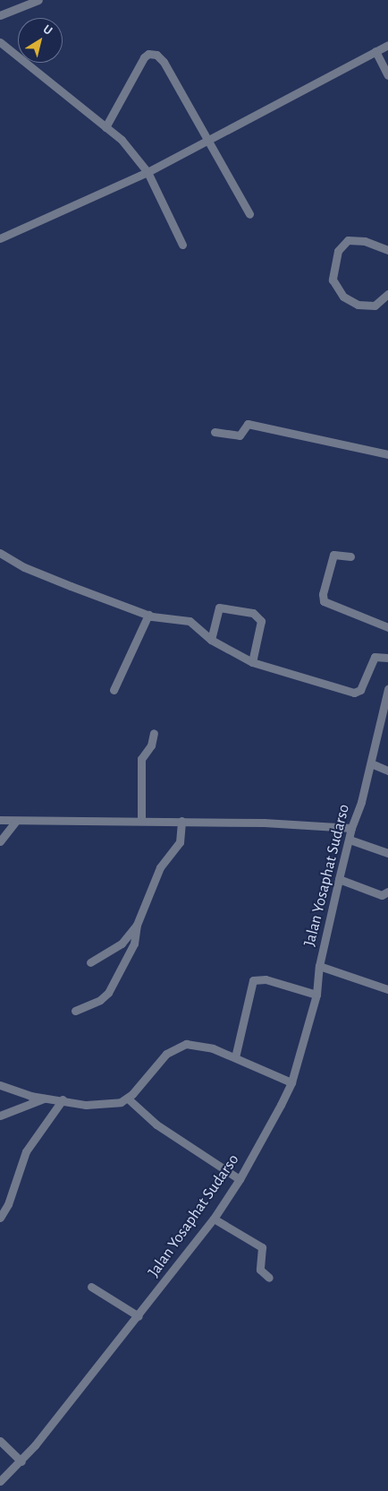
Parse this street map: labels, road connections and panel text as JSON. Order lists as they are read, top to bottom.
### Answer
{
  "streets": {
    "street": ["Jalan Yosaphat Sudarso"]
  },
  "north": "top right"
}
